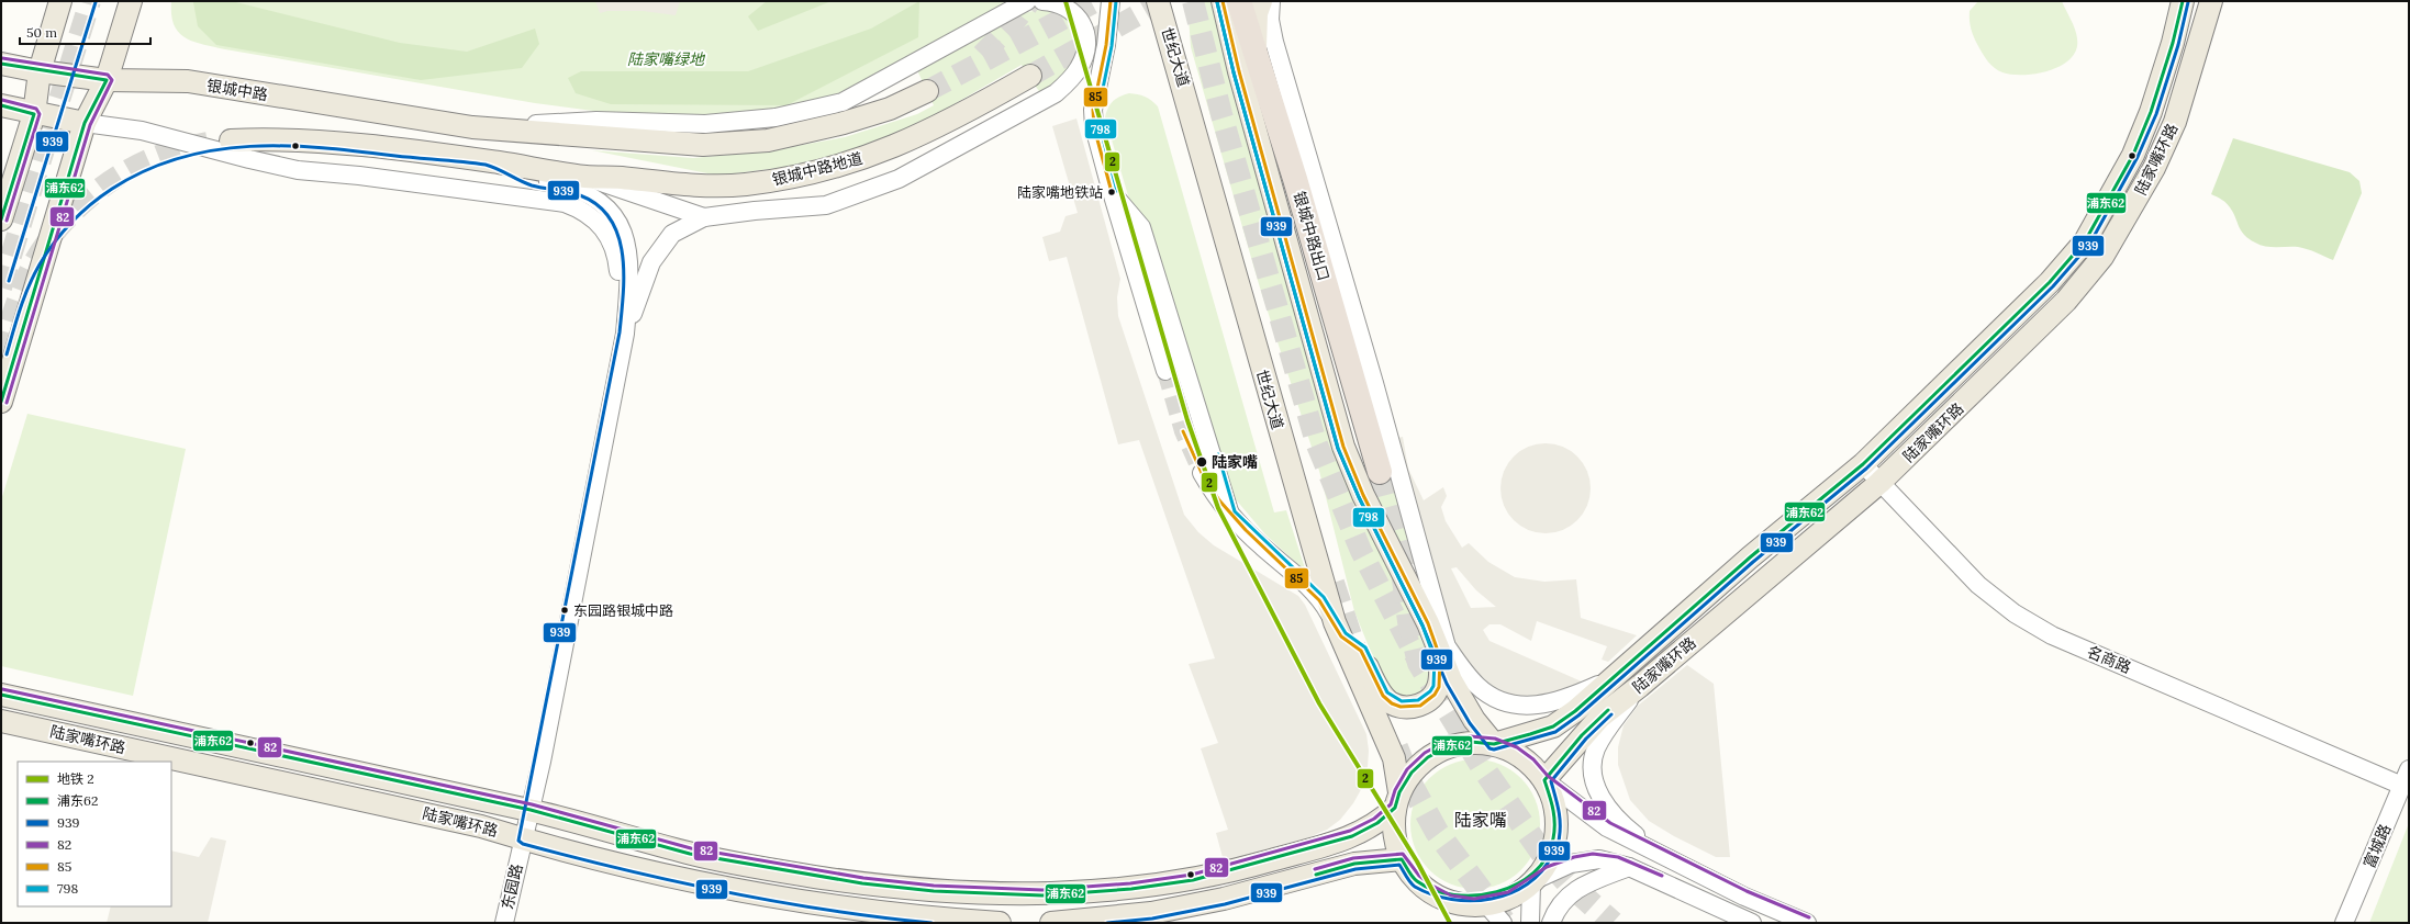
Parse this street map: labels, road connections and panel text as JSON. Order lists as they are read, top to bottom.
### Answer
{
  "streets": {
    "highway": ["银城中路出口"],
    "main road": [
      "世纪大道",
      "银城中路",
      "陆家嘴环路",
      "银城中路地道"
    ],
    "street": ["名商路", "富城路", "东园路"]
  },
  "crossings": [
    ["世纪大道", "陆家嘴环路"],
    ["陆家嘴环路", "名商路"],
    ["陆家嘴环路", "东园路"],
    ["名商路", "富城路"]
  ],
  "districts": ["陆家嘴"],
  "parks": ["陆家嘴绿地"],
  "places": ["陆家嘴地铁站", "陆家嘴", "东园路银城中路"],
  "lines": [
    "metro line 2",
    "transit line 浦东62",
    "transit line 85",
    "transit line 798",
    "transit line 939",
    "transit line 82"
  ],
  "legend": [
    "地铁 2",
    "浦东62",
    "939",
    "82",
    "85",
    "798"
  ],
  "scale_bar": "50 m"
}
